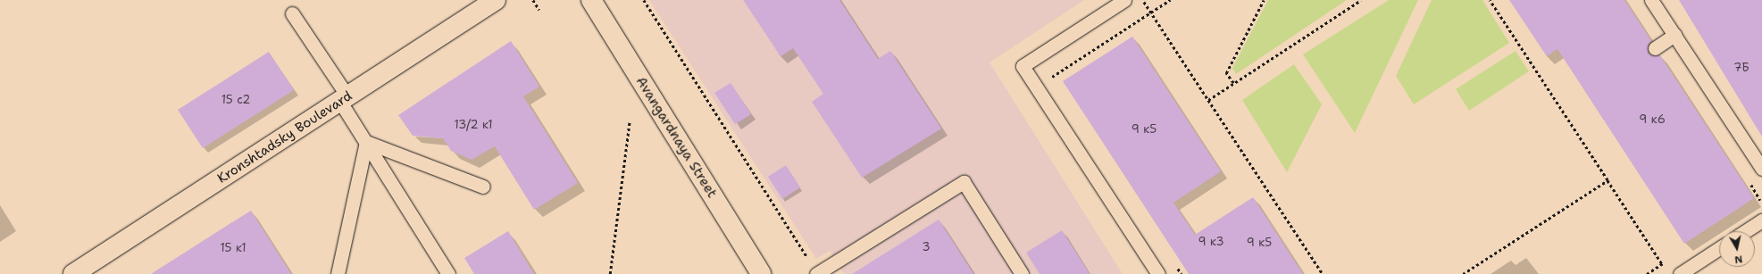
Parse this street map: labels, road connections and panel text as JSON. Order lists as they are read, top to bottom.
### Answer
{
  "streets": {
    "main road": ["Kronshtadsky Boulevard", "Avangardnaya Street"]
  },
  "house_numbers": [
    "7Б",
    "15 с2",
    "9 к6",
    "13/2 к1",
    "9 к5",
    "9 к3",
    "9 к5",
    "3",
    "15 к1"
  ],
  "north": "bottom"
}
